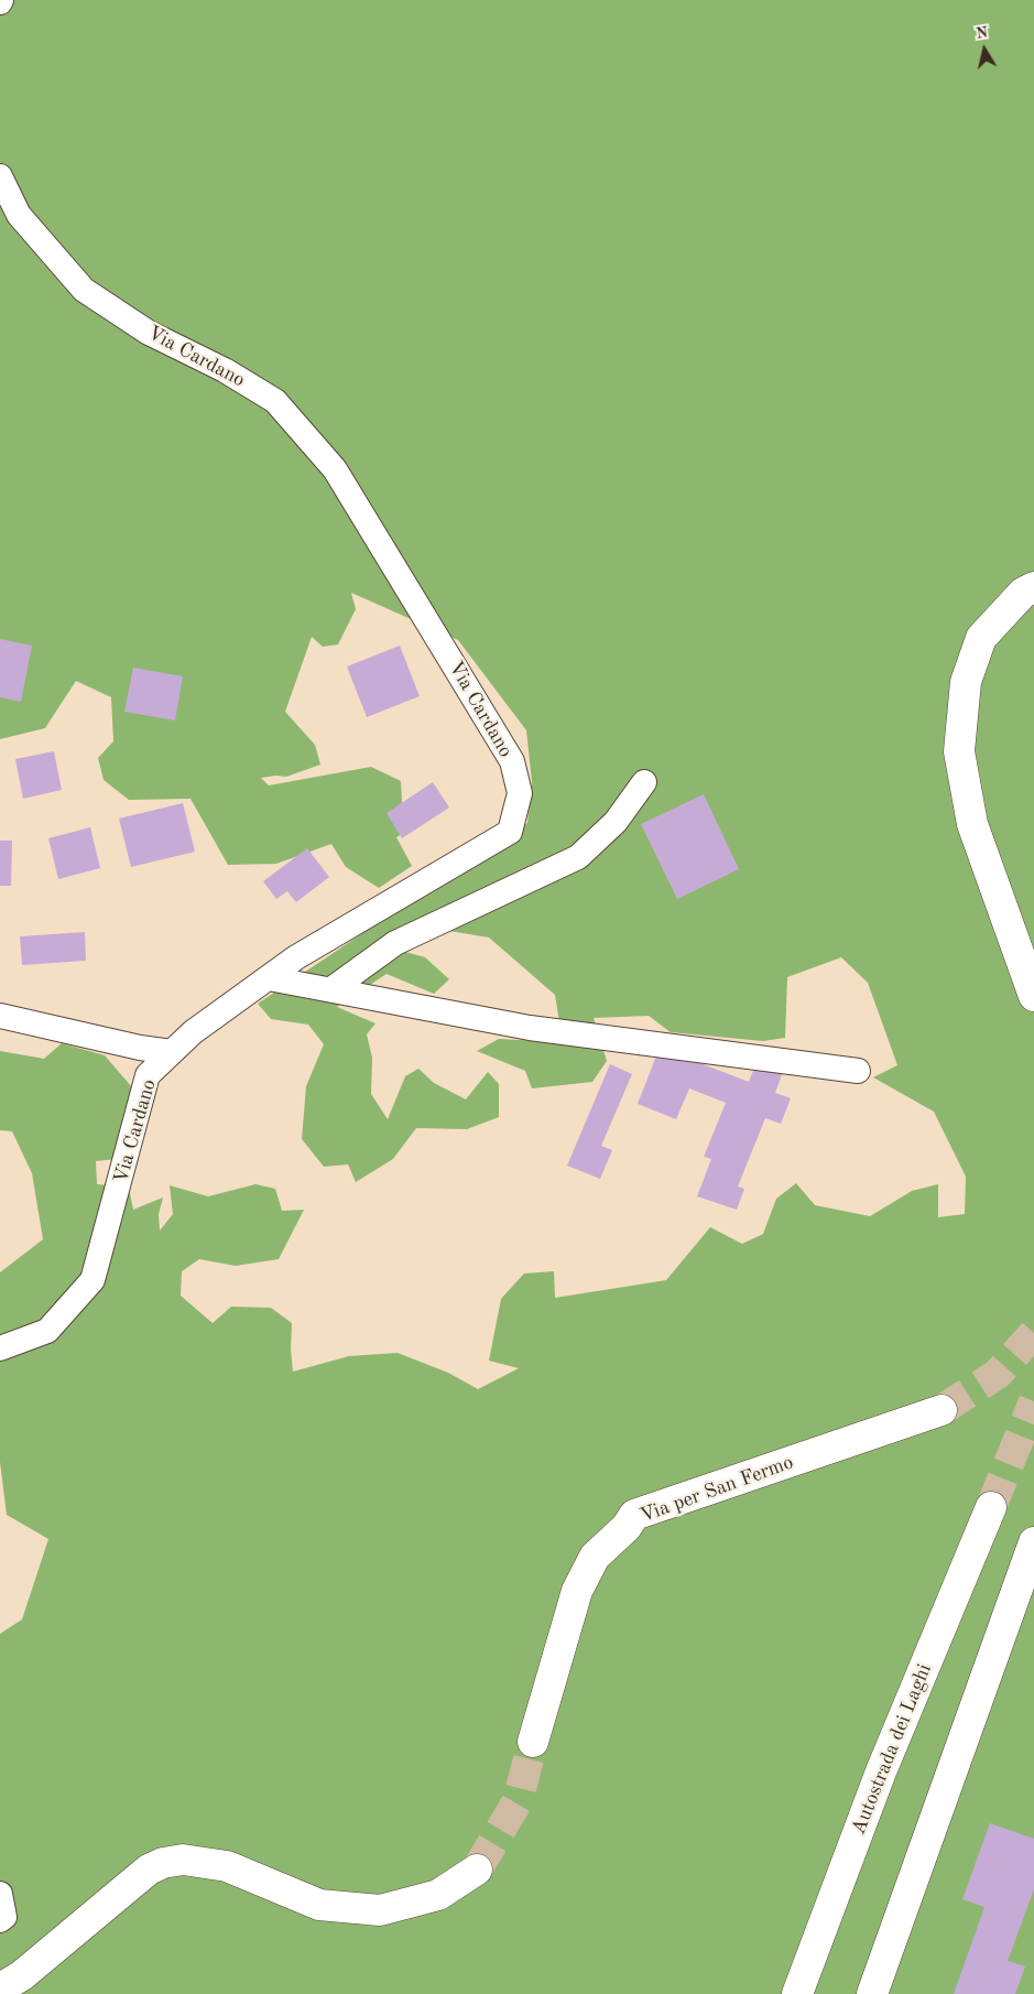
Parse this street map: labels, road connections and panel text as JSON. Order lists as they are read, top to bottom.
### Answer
{
  "streets": {
    "main road": ["Via per San Fermo", "Autostrada dei Laghi"],
    "street": ["Via Cardano"]
  },
  "north": "top"
}
